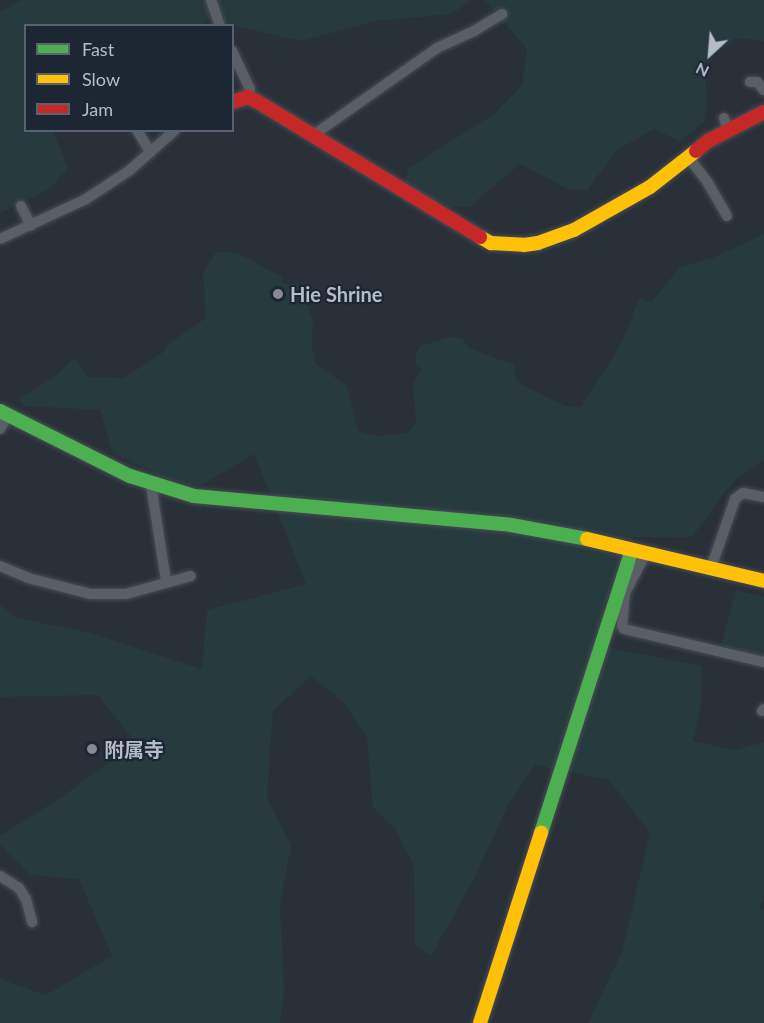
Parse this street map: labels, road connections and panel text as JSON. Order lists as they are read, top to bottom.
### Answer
{
  "places": ["Hie Shrine", "附属寺"],
  "legend": ["Fast", "Slow", "Jam"],
  "north": "bottom left"
}
